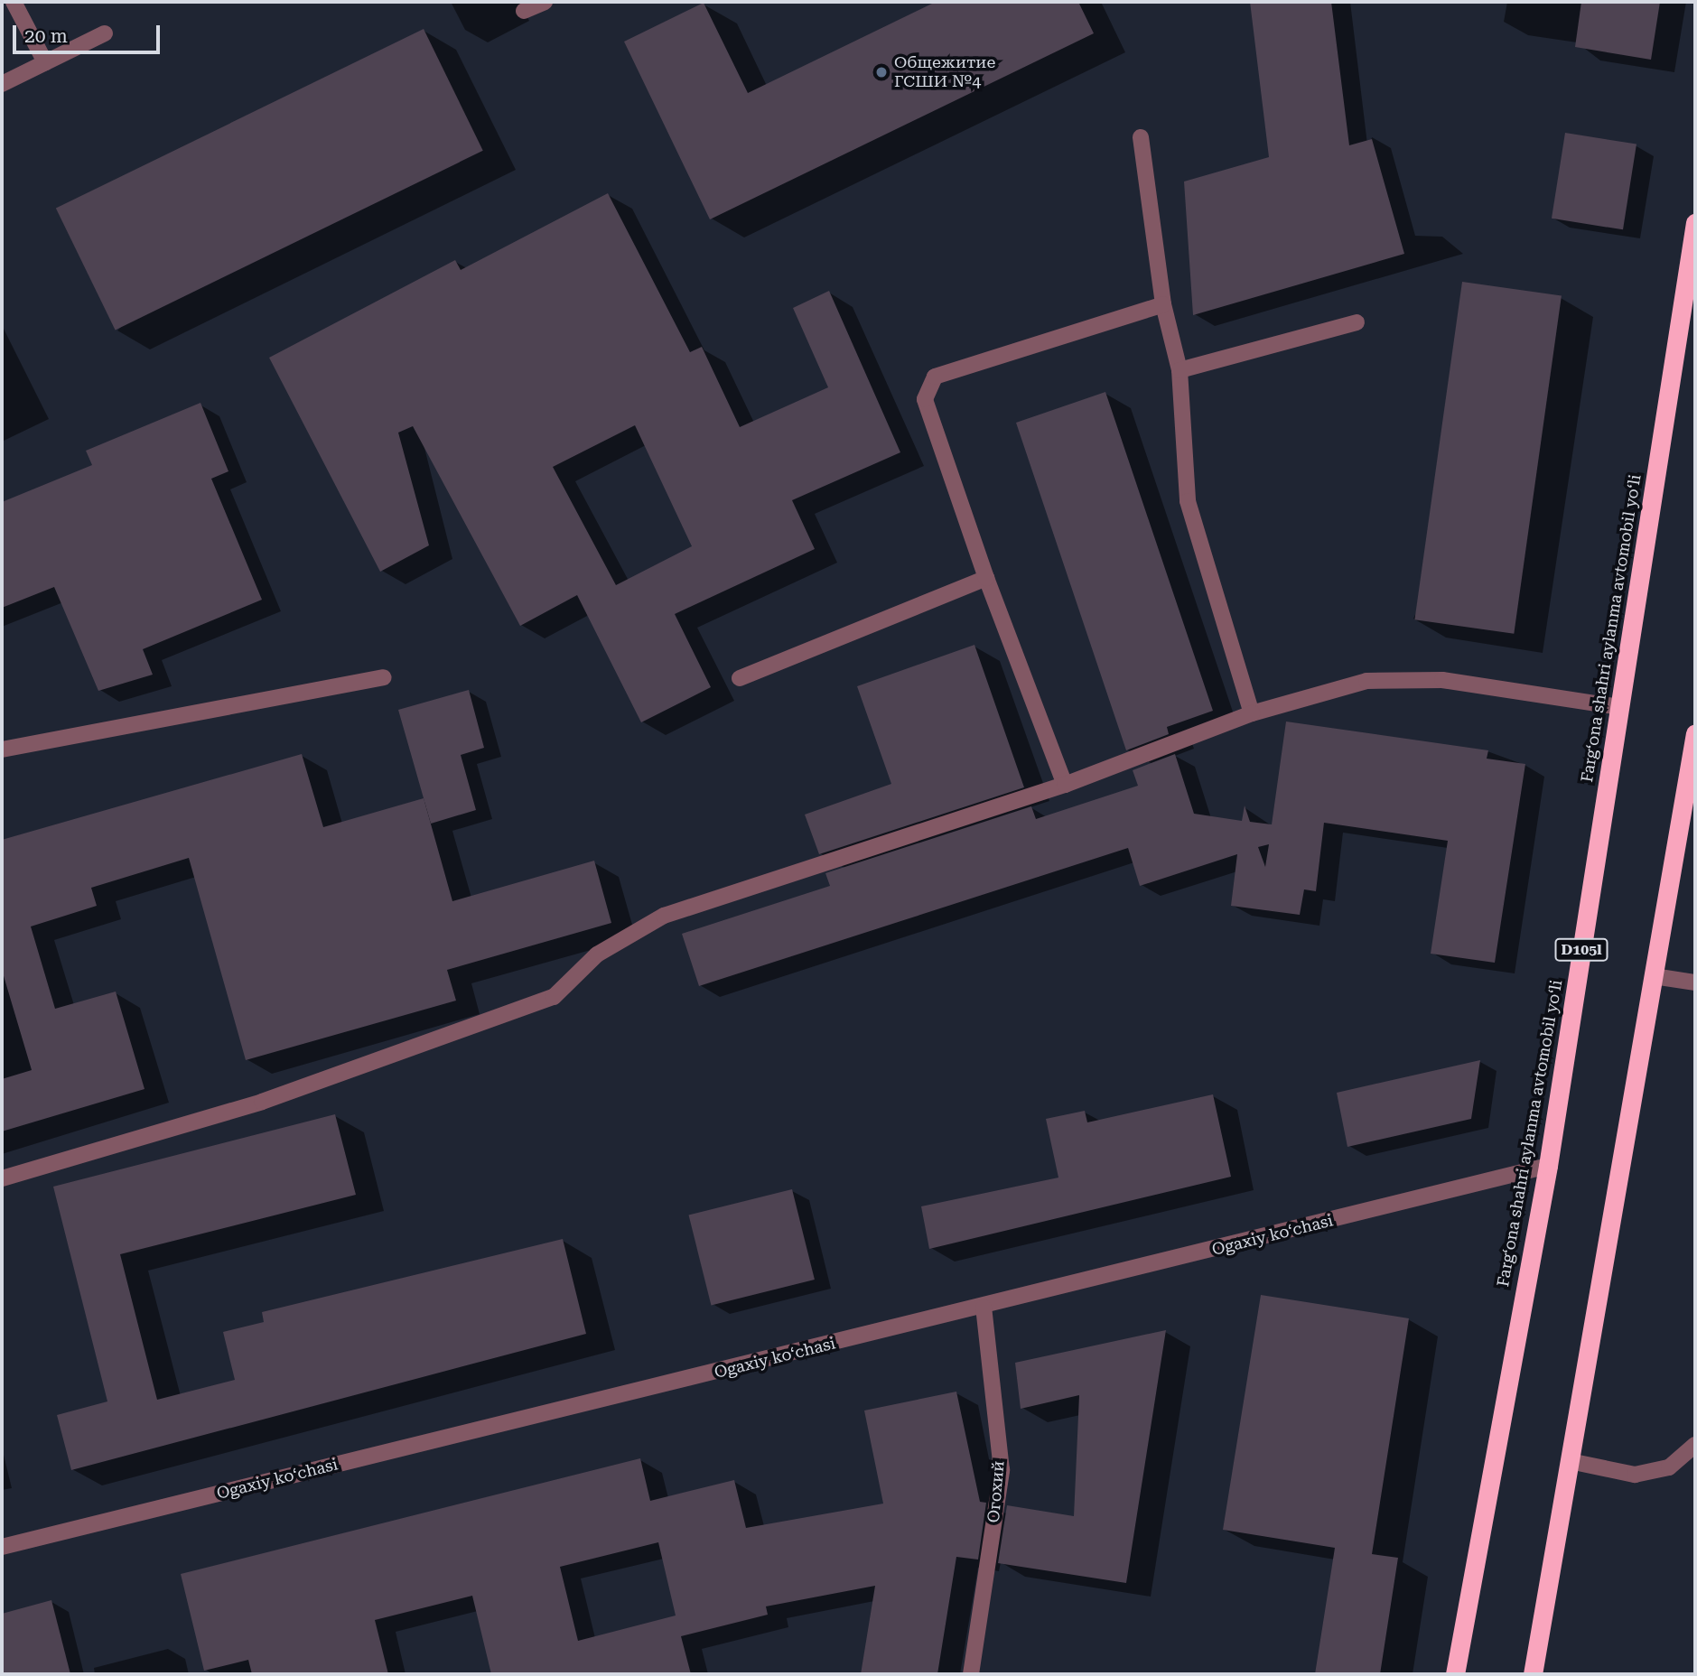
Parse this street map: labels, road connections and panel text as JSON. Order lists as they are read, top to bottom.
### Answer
{
  "streets": {
    "highway": ["Fargʻona shahri aylanma avtomobil yoʻli", "D105l"],
    "street": ["Ogaxiy koʻchasi", "Огохий"]
  },
  "crossings": [
    ["Fargʻona shahri aylanma avtomobil yoʻli", "Ogaxiy koʻchasi"],
    ["Ogaxiy koʻchasi", "Огохий"]
  ],
  "places": ["Общежитие ГСШИ №4"],
  "scale_bar": "20 m"
}
